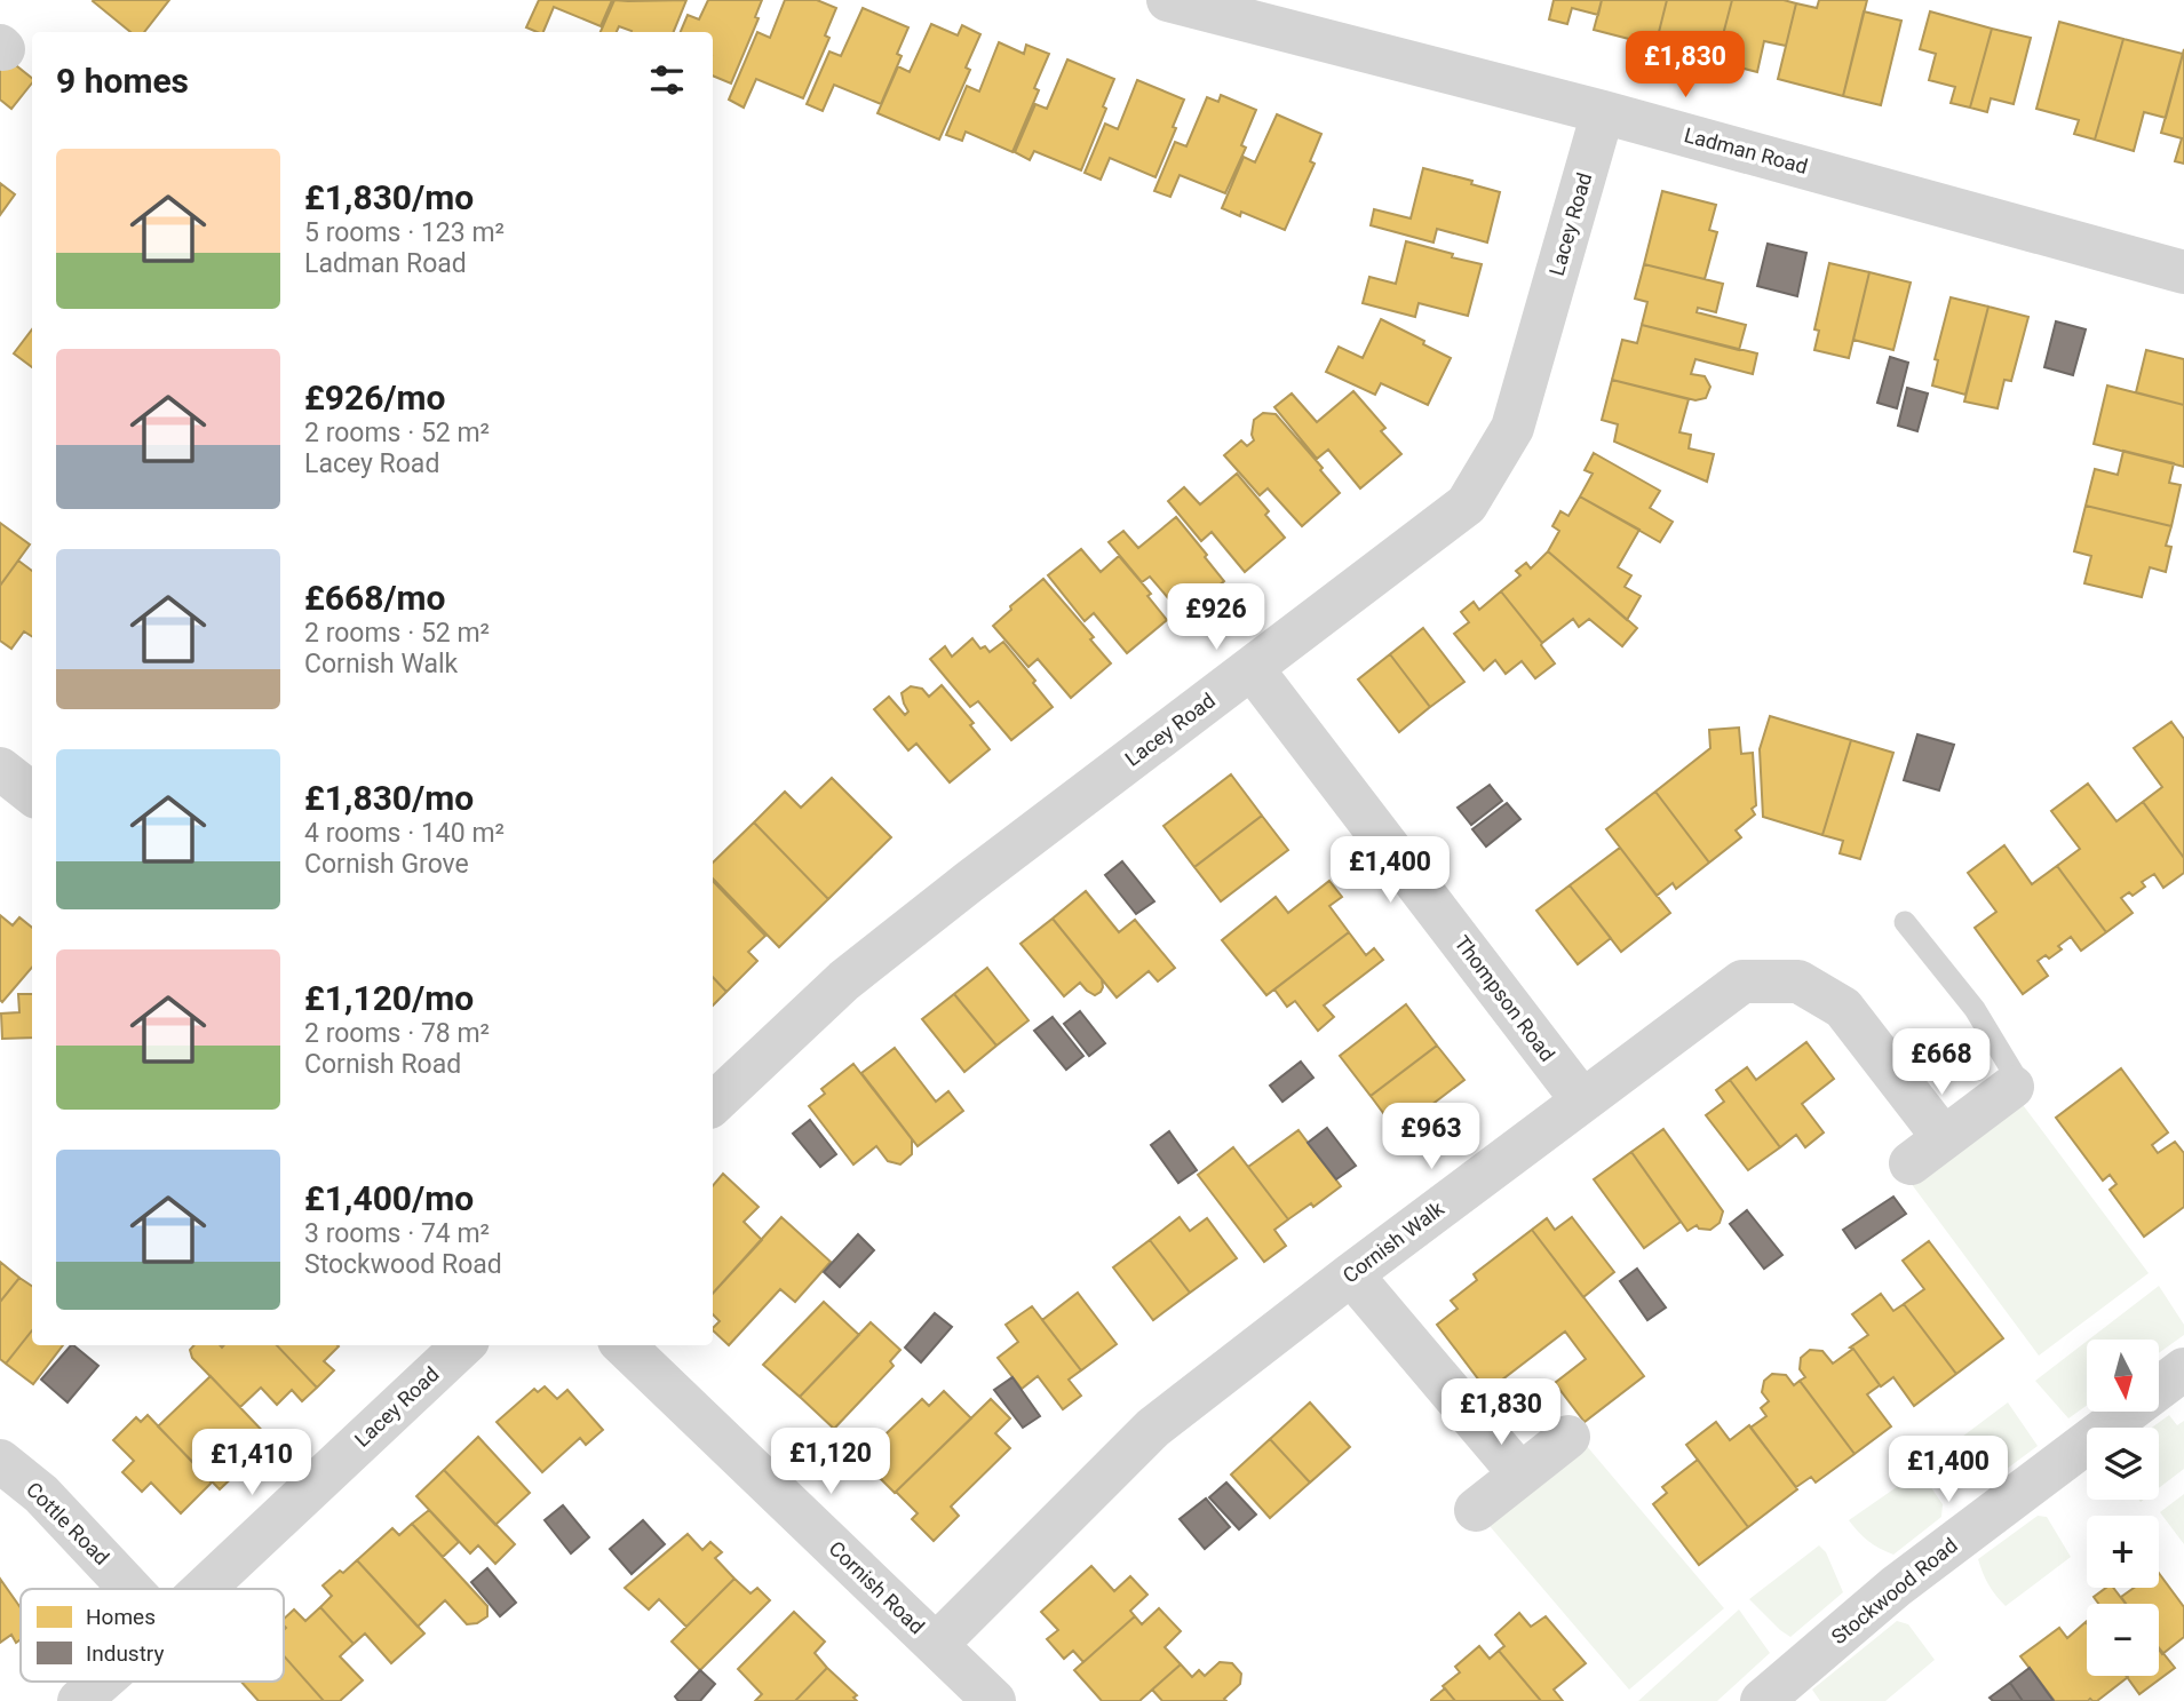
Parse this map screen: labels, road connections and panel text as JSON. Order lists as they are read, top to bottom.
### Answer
{
  "streets": {
    "street": [
      "Ladman Road",
      "Lacey Road",
      "Thompson Road",
      "Cornish Walk",
      "Cottle Road",
      "Cornish Road",
      "Stockwood Road"
    ]
  },
  "crossings": [
    ["Ladman Road", "Lacey Road"],
    ["Lacey Road", "Thompson Road"],
    ["Thompson Road", "Cornish Walk"],
    ["Cornish Walk", "Cornish Road"]
  ],
  "legend": ["Homes", "Industry"],
  "north": "bottom",
  "page": {
    "price": [
      "£1,830",
      "£926",
      "£1,400",
      "£668",
      "£963",
      "£1,830",
      "£1,120",
      "£1,410",
      "£1,400"
    ],
    "heading": "9 homes",
    "list": [
      {
        "name": "£1,830/mo",
        "note": "5 rooms · 123 m² · Ladman Road"
      },
      {
        "name": "£926/mo",
        "note": "2 rooms · 52 m² · Lacey Road"
      },
      {
        "name": "£668/mo",
        "note": "2 rooms · 52 m² · Cornish Walk"
      },
      {
        "name": "£1,830/mo",
        "note": "4 rooms · 140 m² · Cornish Grove"
      },
      {
        "name": "£1,120/mo",
        "note": "2 rooms · 78 m² · Cornish Road"
      },
      {
        "name": "£1,400/mo",
        "note": "3 rooms · 74 m² · Stockwood Road"
      }
    ],
    "map_buttons": ["+", "−"]
  }
}
